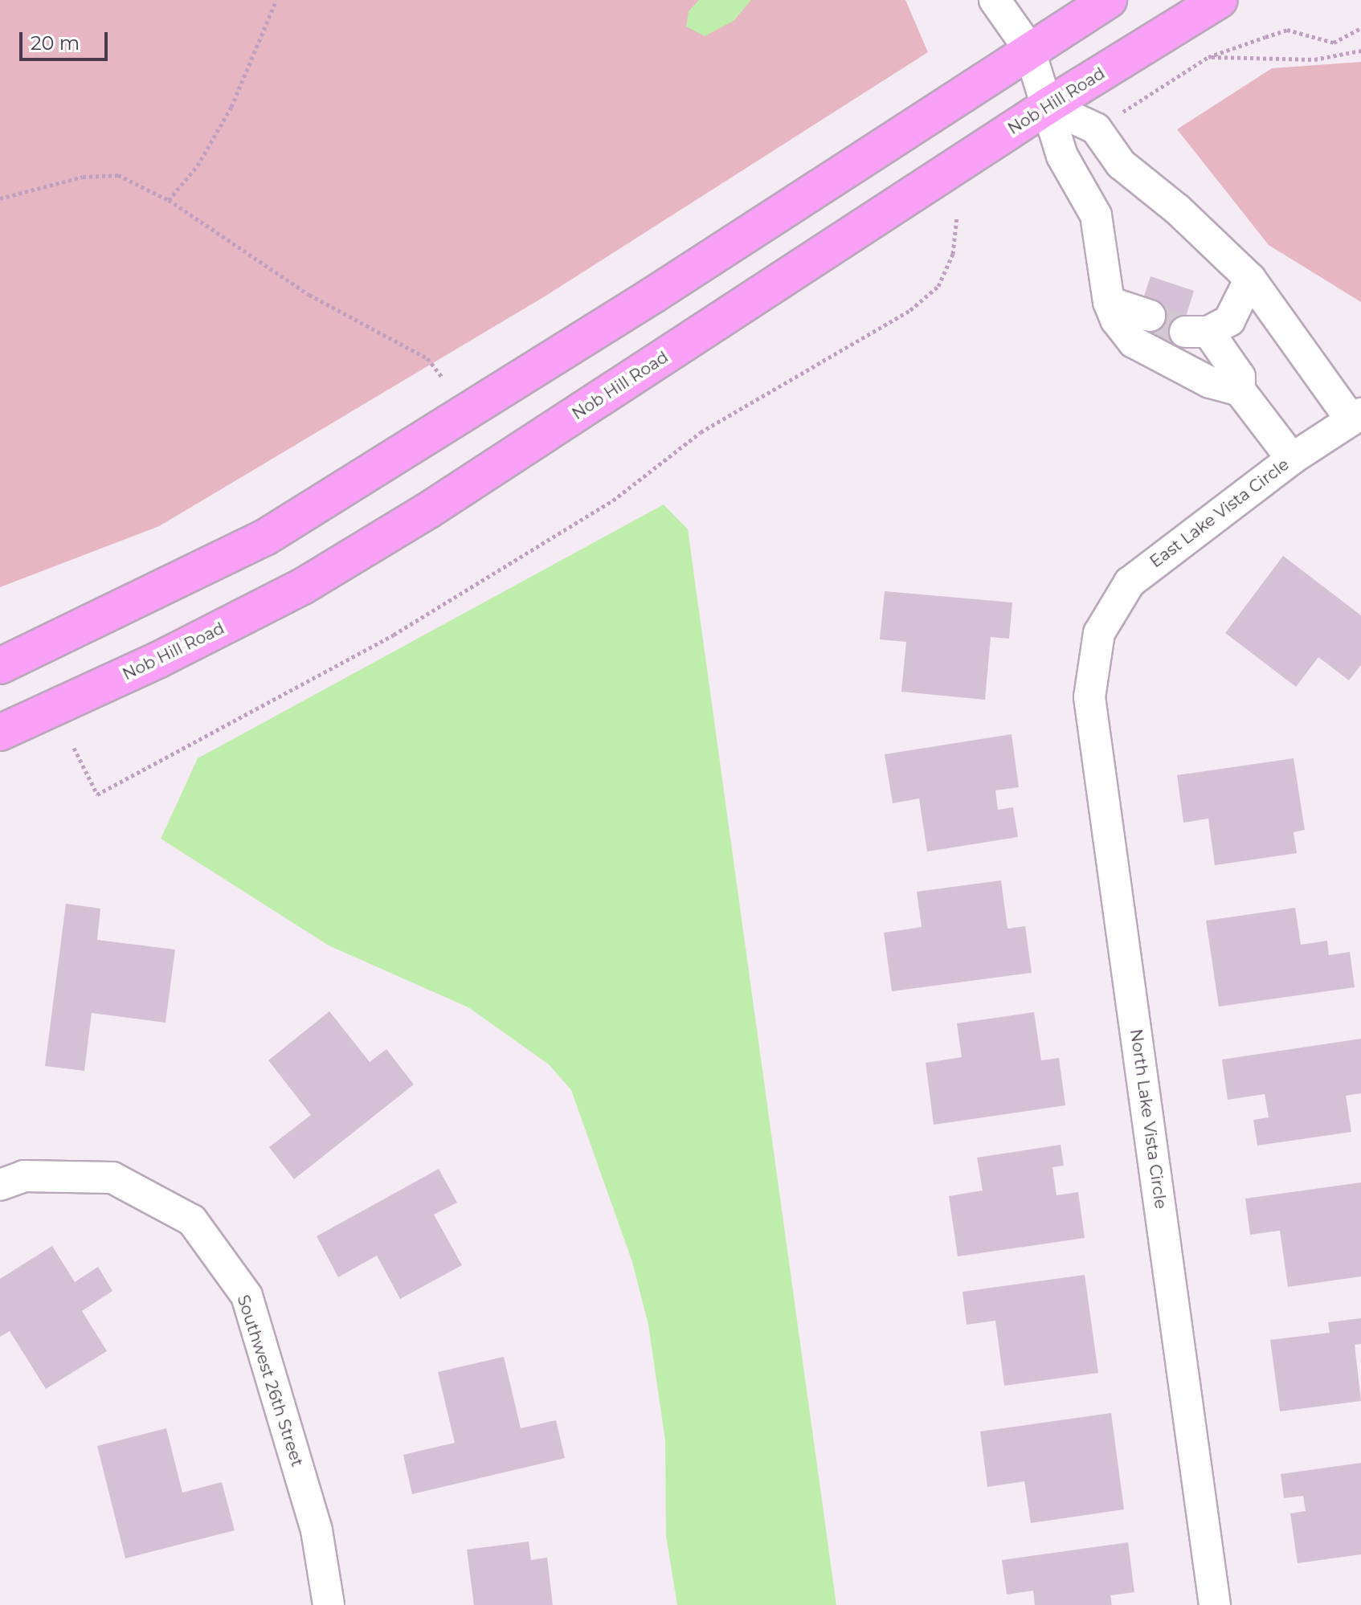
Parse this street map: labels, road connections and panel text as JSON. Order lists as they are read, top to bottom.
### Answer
{
  "streets": {
    "main road": ["Nob Hill Road"],
    "street": ["East Lake Vista Circle", "North Lake Vista Circle", "Southwest 26th Street"]
  },
  "crossings": [
    ["East Lake Vista Circle", "North Lake Vista Circle"]
  ],
  "scale_bar": "20 m"
}
